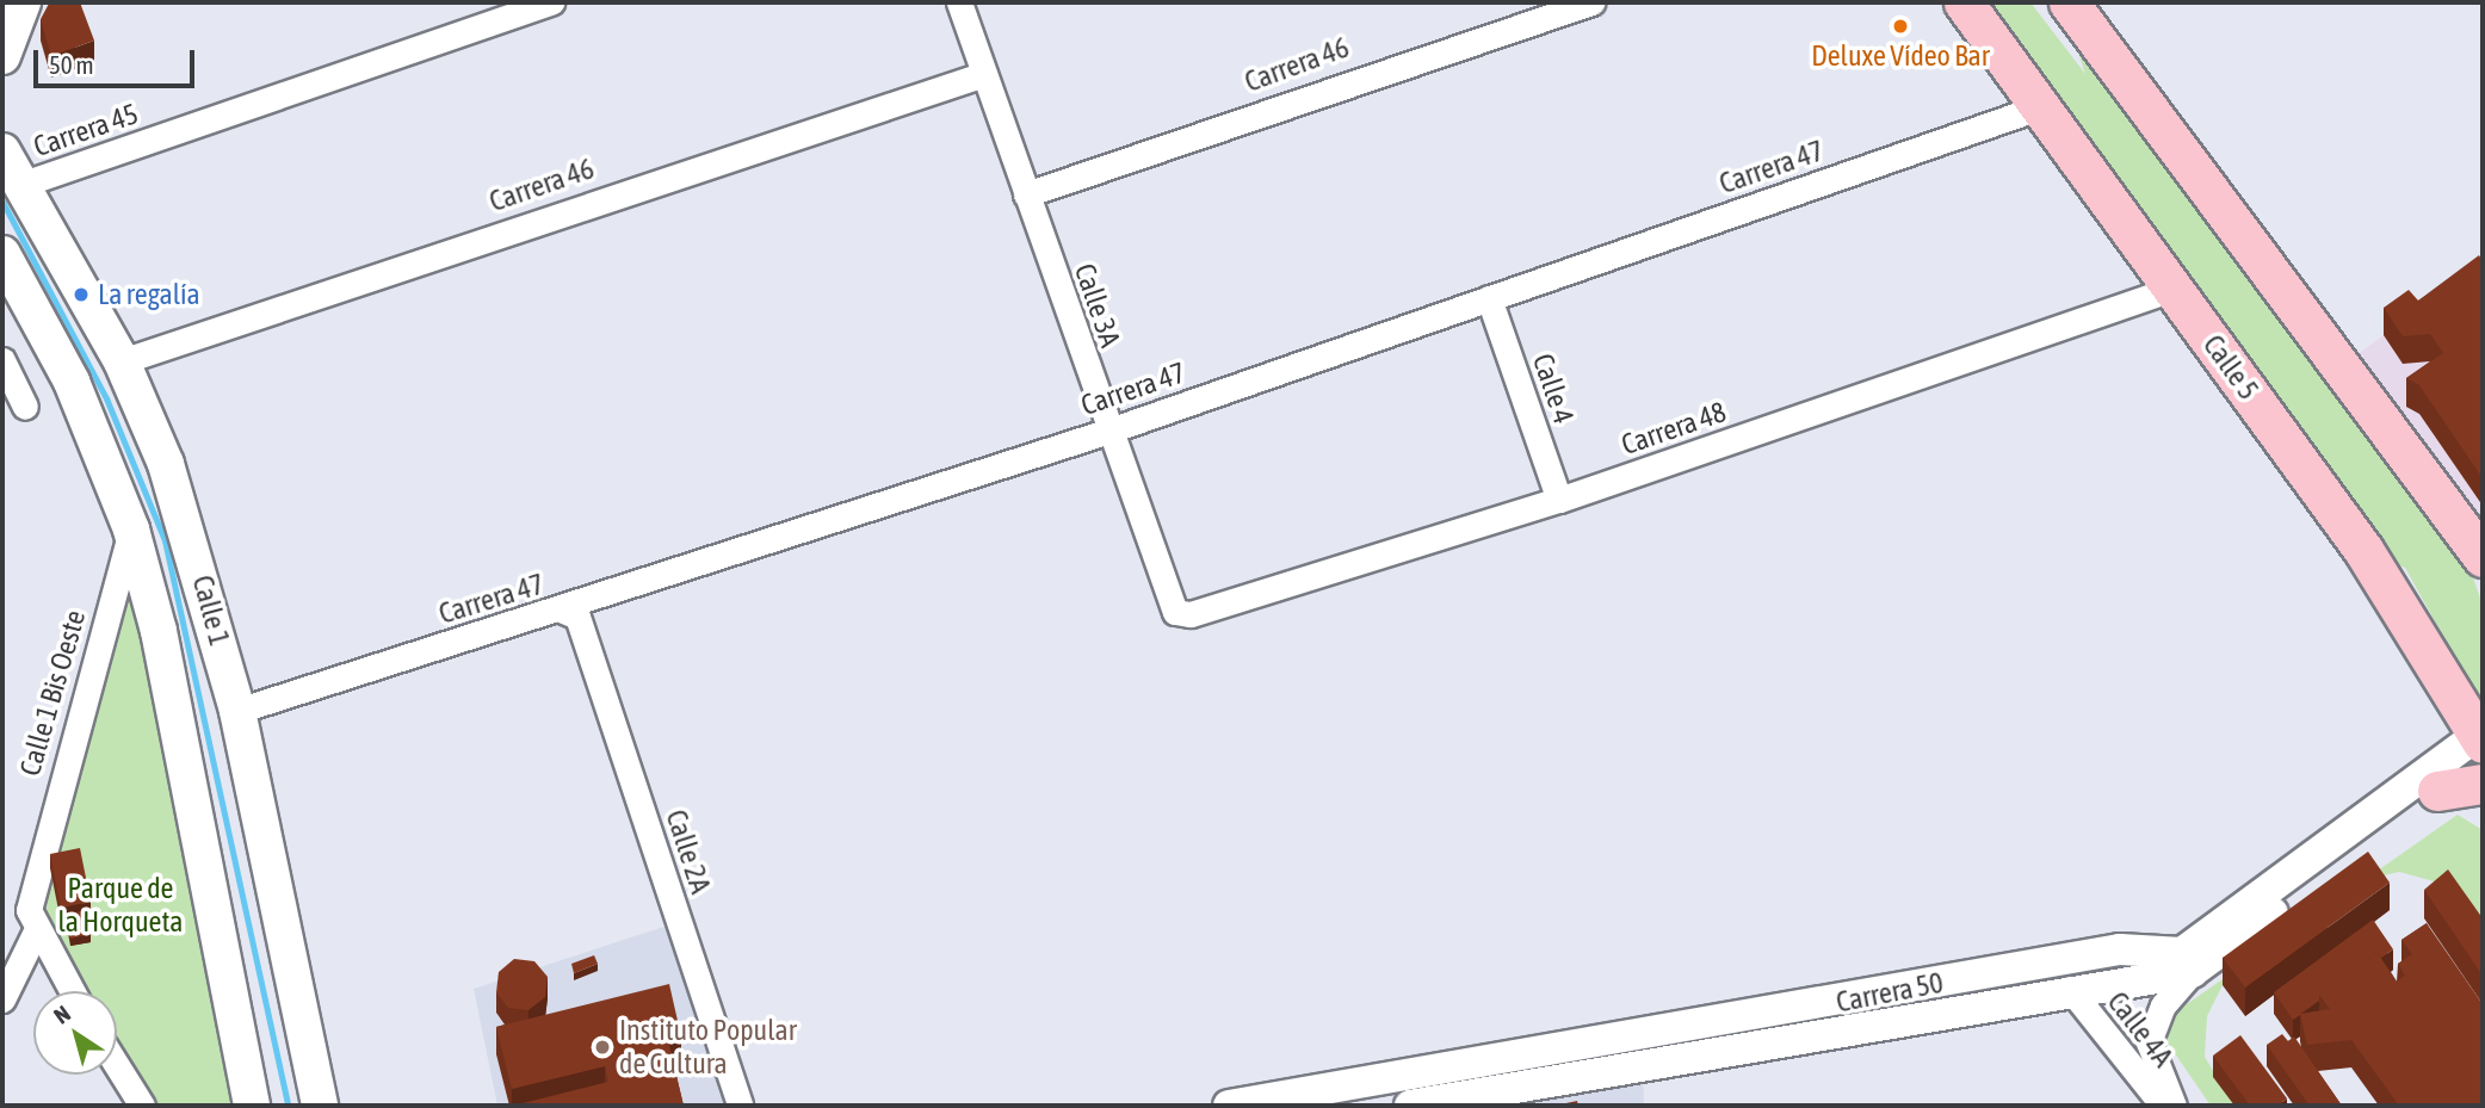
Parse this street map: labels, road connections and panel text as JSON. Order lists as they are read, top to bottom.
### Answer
{
  "streets": {
    "main road": ["Calle 5", "Calle 1"],
    "street": [
      "Carrera 46",
      "Carrera 45",
      "Carrera 47",
      "Calle 3A",
      "Calle 4",
      "Carrera 48",
      "Calle 1 Bis Oeste",
      "Calle 2A",
      "Carrera 50",
      "Calle 4A"
    ]
  },
  "crossings": [
    ["Carrera 46", "Calle 3A"],
    ["Carrera 46", "Calle 1"],
    ["Carrera 45", "Calle 1"],
    ["Carrera 47", "Calle 3A"],
    ["Carrera 47", "Calle 5"],
    ["Carrera 47", "Calle 4"],
    ["Carrera 47", "Calle 1"],
    ["Carrera 47", "Calle 2A"],
    ["Calle 3A", "Carrera 48"],
    ["Calle 5", "Carrera 48"],
    ["Calle 5", "Carrera 50"],
    ["Calle 4", "Carrera 48"],
    ["Calle 1", "Calle 1 Bis Oeste"],
    ["Carrera 50", "Calle 4A"]
  ],
  "parks": ["Parque de la Horqueta"],
  "places": ["Deluxe Vídeo Bar", "La regalía", "Instituto Popular de Cultura"],
  "scale_bar": "50 m",
  "north": "top left"
}
